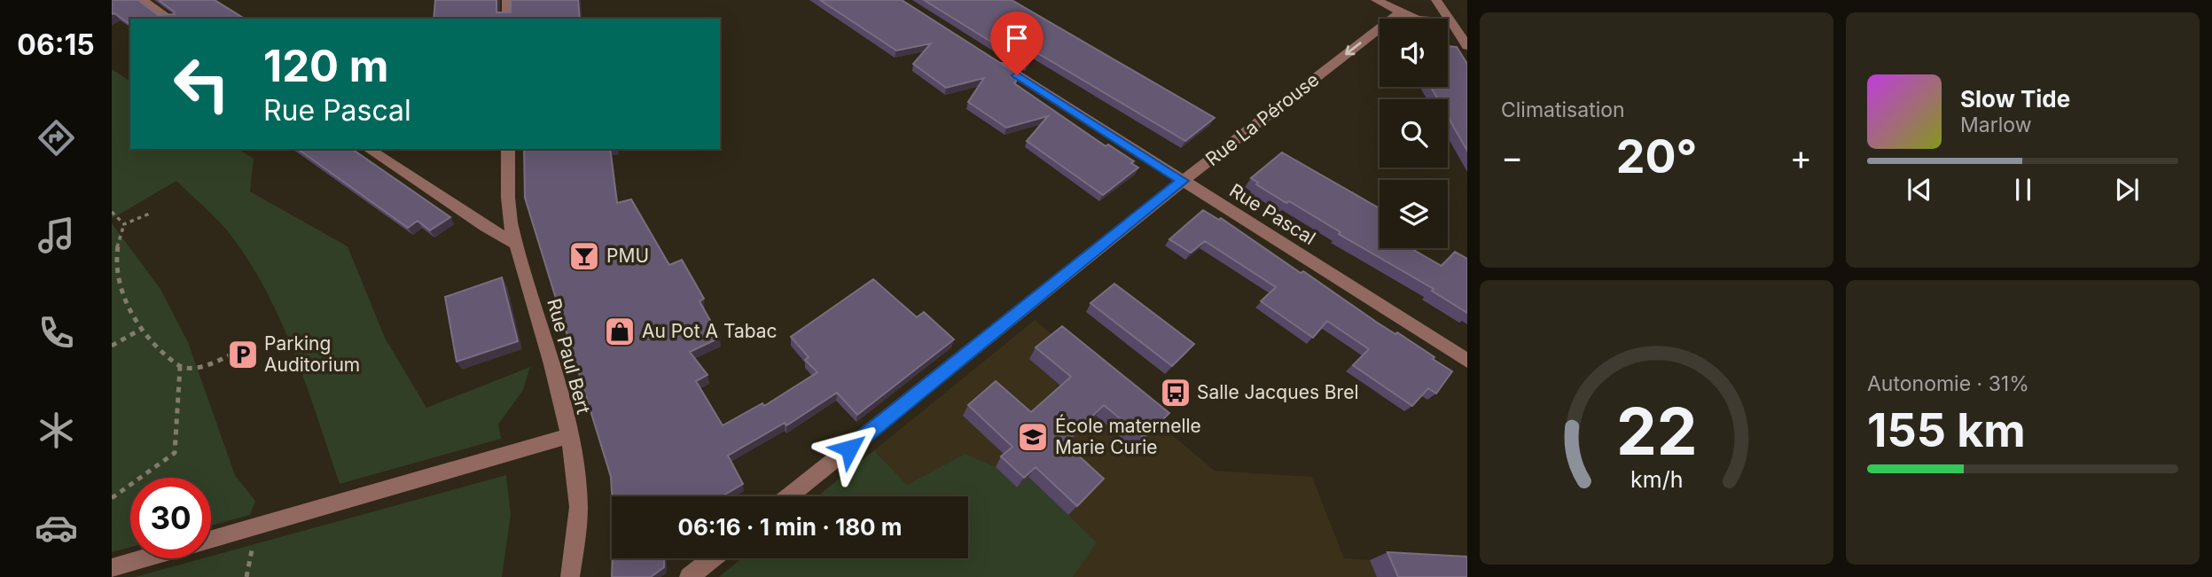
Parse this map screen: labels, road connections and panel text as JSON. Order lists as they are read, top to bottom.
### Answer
{
  "streets": {
    "street": ["Rue La Pérouse", "Rue Pascal", "Rue Paul Bert"]
  },
  "crossings": [
    ["Rue La Pérouse", "Rue Pascal"]
  ],
  "one_way": ["Rue La Pérouse"],
  "places": {
    "bar": ["PMU"],
    "shop": ["Au Pot A Tabac"],
    "parking": ["Parking Auditorium"],
    "bus stop": ["Salle Jacques Brel"],
    "school or university": ["École maternelle Marie Curie"]
  },
  "page": {
    "tabs": "06:15",
    "tile": [
      "Climatisation",
      ["Autonomie · 31%", "155 km"]
    ],
    "turn": ["120 m", "Rue Pascal"],
    "song": ["Slow Tide", "Marlow"],
    "heat": ["−", "20°", "+"],
    "limit": "30",
    "trip": "06:16 · 1 min · 180 m",
    "gauge": ["22", "km/h"]
  }
}
